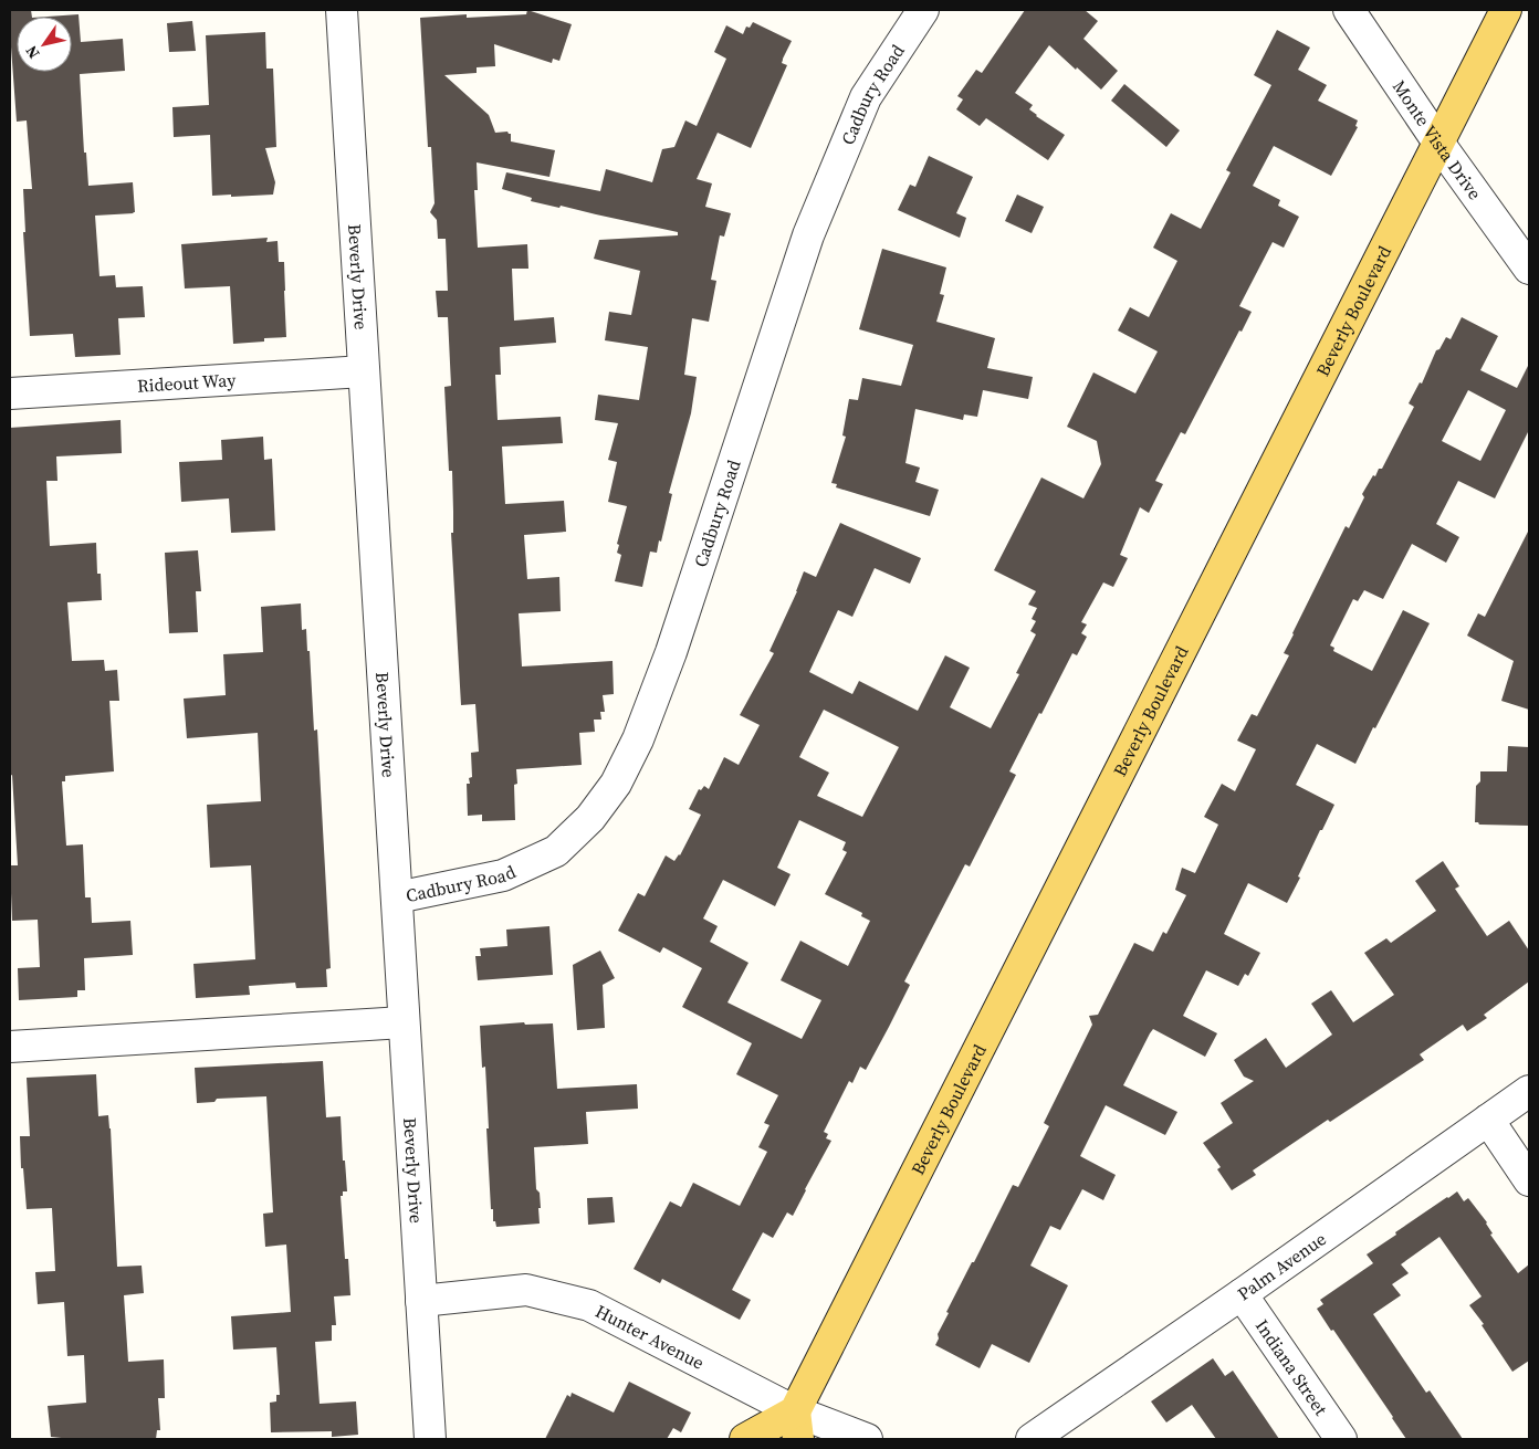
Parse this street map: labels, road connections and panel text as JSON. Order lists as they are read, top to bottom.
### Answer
{
  "streets": {
    "main road": ["Beverly Boulevard"],
    "street": [
      "Cadbury Road",
      "Monte Vista Drive",
      "Beverly Drive",
      "Rideout Way",
      "Palm Avenue",
      "Hunter Avenue",
      "Indiana Street"
    ]
  },
  "crossings": [
    ["Cadbury Road", "Beverly Drive"],
    ["Monte Vista Drive", "Beverly Boulevard"],
    ["Beverly Drive", "Rideout Way"],
    ["Beverly Drive", "Hunter Avenue"],
    ["Beverly Boulevard", "Hunter Avenue"],
    ["Palm Avenue", "Indiana Street"]
  ],
  "north": "bottom left"
}
